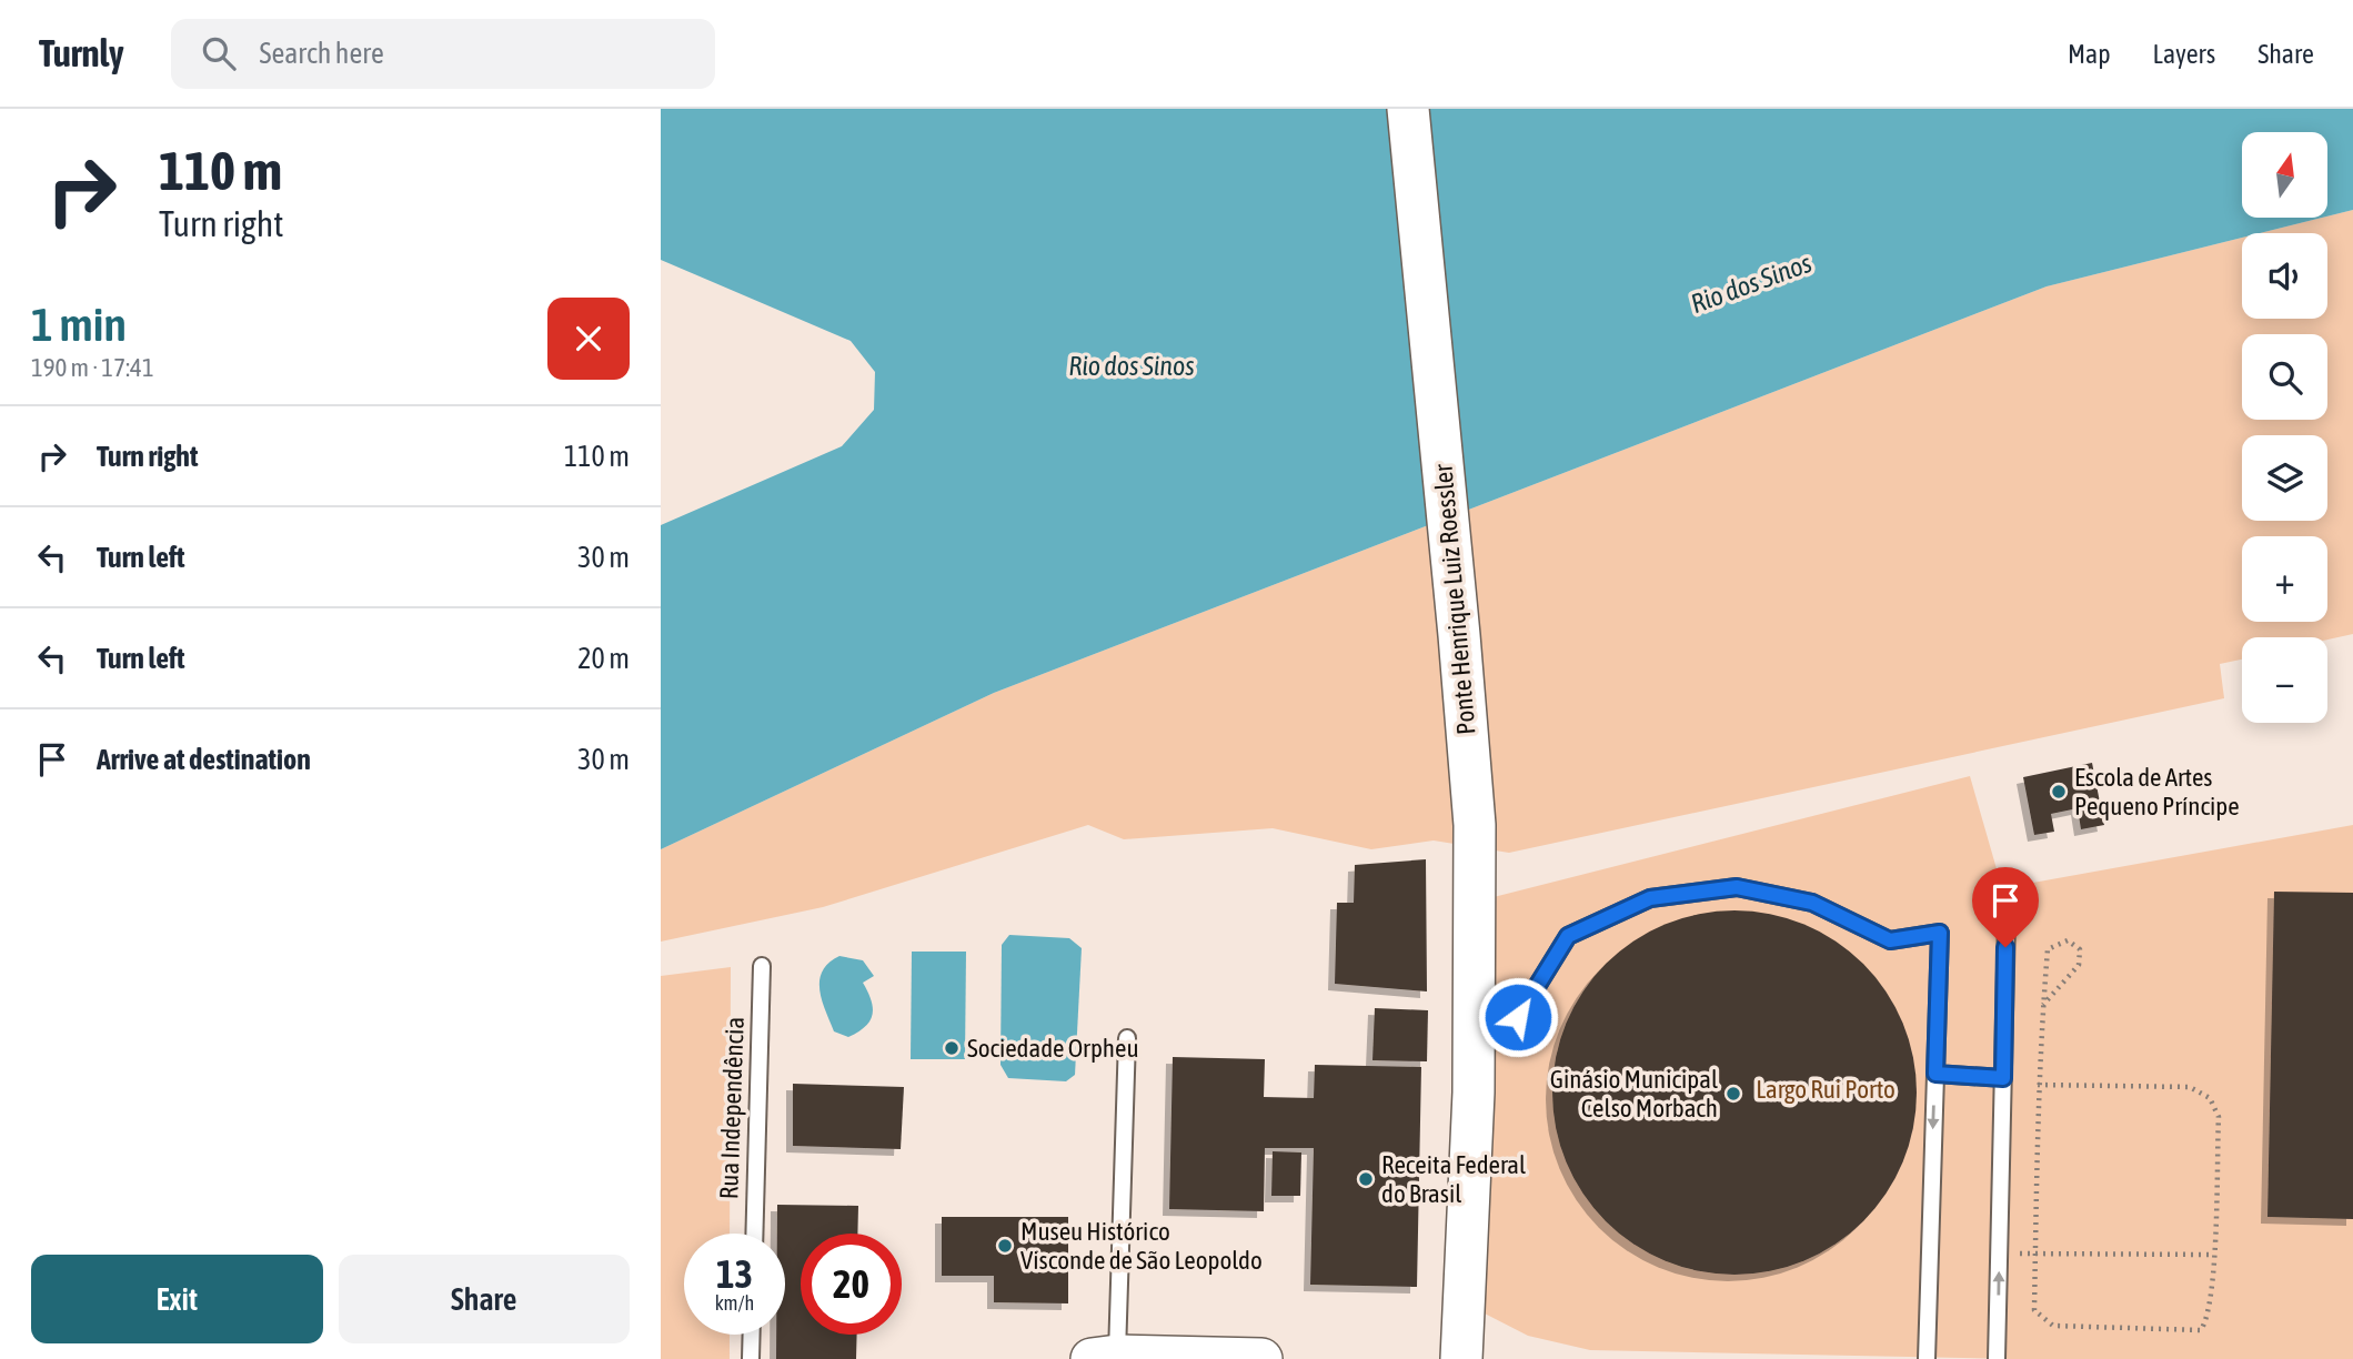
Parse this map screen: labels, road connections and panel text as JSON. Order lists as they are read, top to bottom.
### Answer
{
  "streets": {
    "street": ["Ponte Henrique Luiz Roessler"],
    "lane": ["Rua Independência"]
  },
  "water": ["Rio dos Sinos"],
  "parks": ["Largo Rui Porto"],
  "places": [
    "Escola de Artes Pequeno Príncipe",
    "Sociedade Orpheu",
    "Ginásio Municipal Celso Morbach",
    "Receita Federal do Brasil",
    "Museu Histórico Visconde de São Leopoldo"
  ],
  "north": "top",
  "page": {
    "header": "Turnly",
    "search": "Search here",
    "nav": ["Map", "Layers", "Share"],
    "turn": ["110 m", "Turn right"],
    "map_buttons": ["+", "−"],
    "heading": ["1 min", "190 m · 17:41"],
    "list": [
      {
        "name": "Turn right",
        "value": "110 m"
      },
      {
        "name": "Turn left",
        "value": "30 m"
      },
      {
        "name": "Turn left",
        "value": "20 m"
      },
      {
        "name": "Arrive at destination",
        "value": "30 m"
      }
    ],
    "speed": "13 km/h",
    "limit": "20",
    "buttons": ["Exit", "Share"]
  }
}
